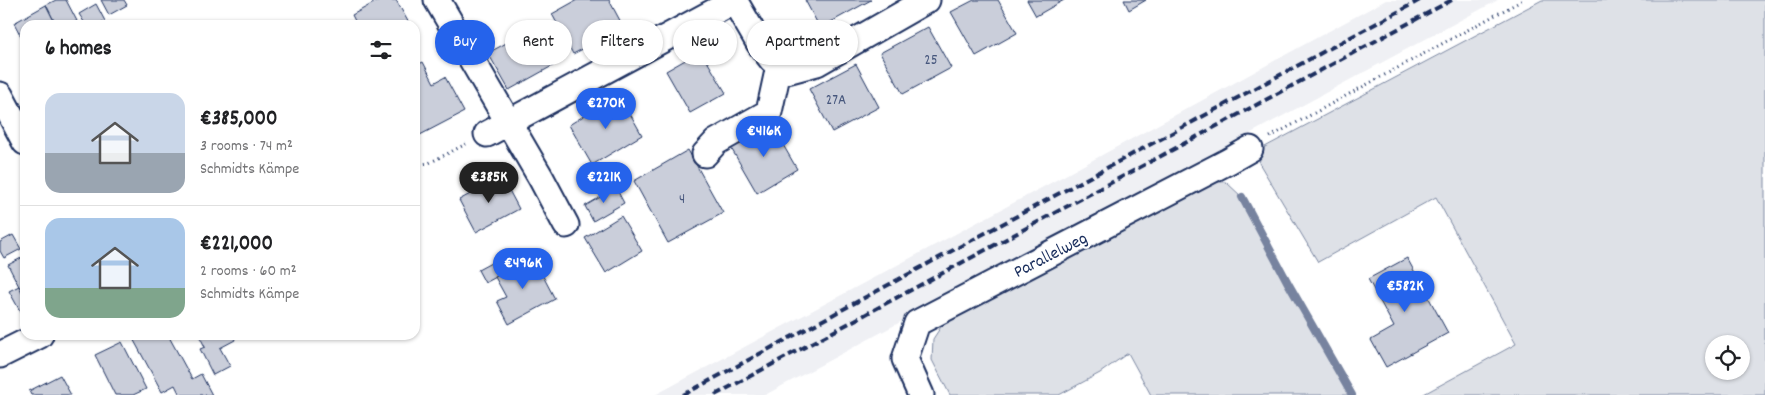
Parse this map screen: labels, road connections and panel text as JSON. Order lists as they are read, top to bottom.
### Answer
{
  "streets": {
    "street": ["Parallelweg"]
  },
  "house_numbers": ["25", "27A", "4"],
  "page": {
    "chip": [
      "Buy",
      "Rent",
      "Filters",
      "New",
      "Apartment"
    ],
    "heading": "6 homes",
    "list": [
      {
        "name": "€385,000",
        "note": "3 rooms · 74 m² · Schmidts Kämpe"
      },
      {
        "name": "€221,000",
        "note": "2 rooms · 60 m² · Schmidts Kämpe"
      }
    ],
    "price": [
      "€270K",
      "€416K",
      "€385K",
      "€221K",
      "€496K",
      "€582K"
    ]
  }
}
